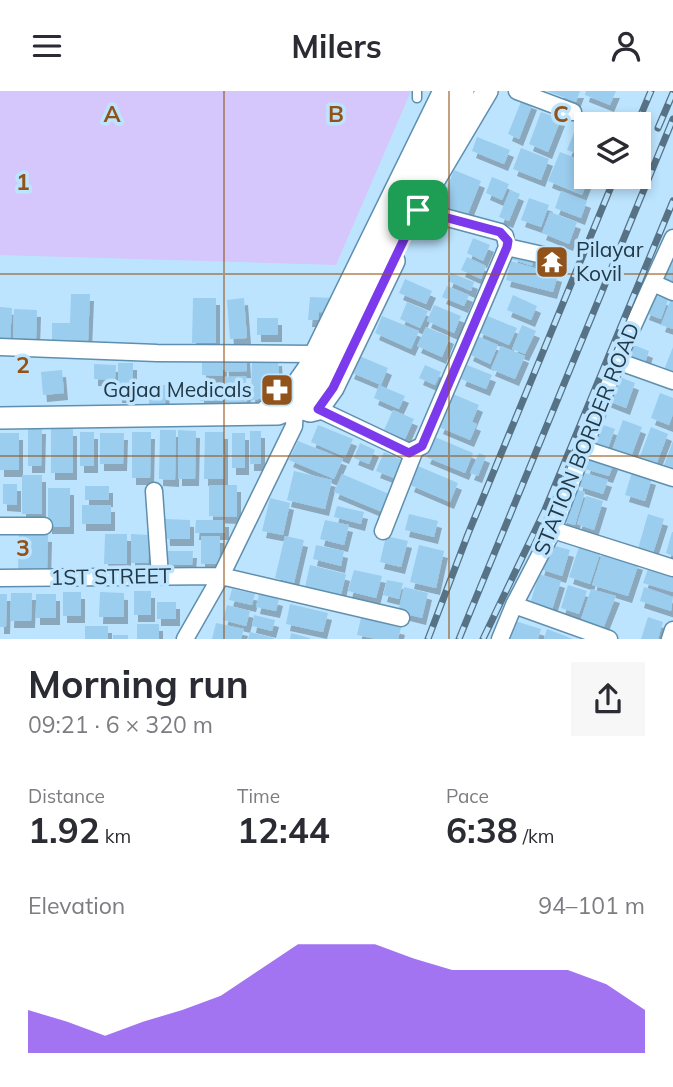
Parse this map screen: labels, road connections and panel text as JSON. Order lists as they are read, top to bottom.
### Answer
{
  "streets": {
    "street": ["STATION BORDER ROAD", "1ST STREET"]
  },
  "places": {
    "temple": ["Pilayar Kovil"],
    "pharmacy": ["Gajaa Medicals"]
  },
  "page": {
    "header": "Milers",
    "heading": ["Morning run", "09:21 · 6 × 320 m"],
    "stats": [
      ["Distance", "1.92 km"],
      ["Time", "12:44"],
      ["Pace", "6:38 /km"]
    ],
    "chart": ["Elevation", "94–101 m"]
  },
  "grid": {
    "columns": ["A", "B", "C"],
    "rows": ["1", "2", "3"]
  }
}
